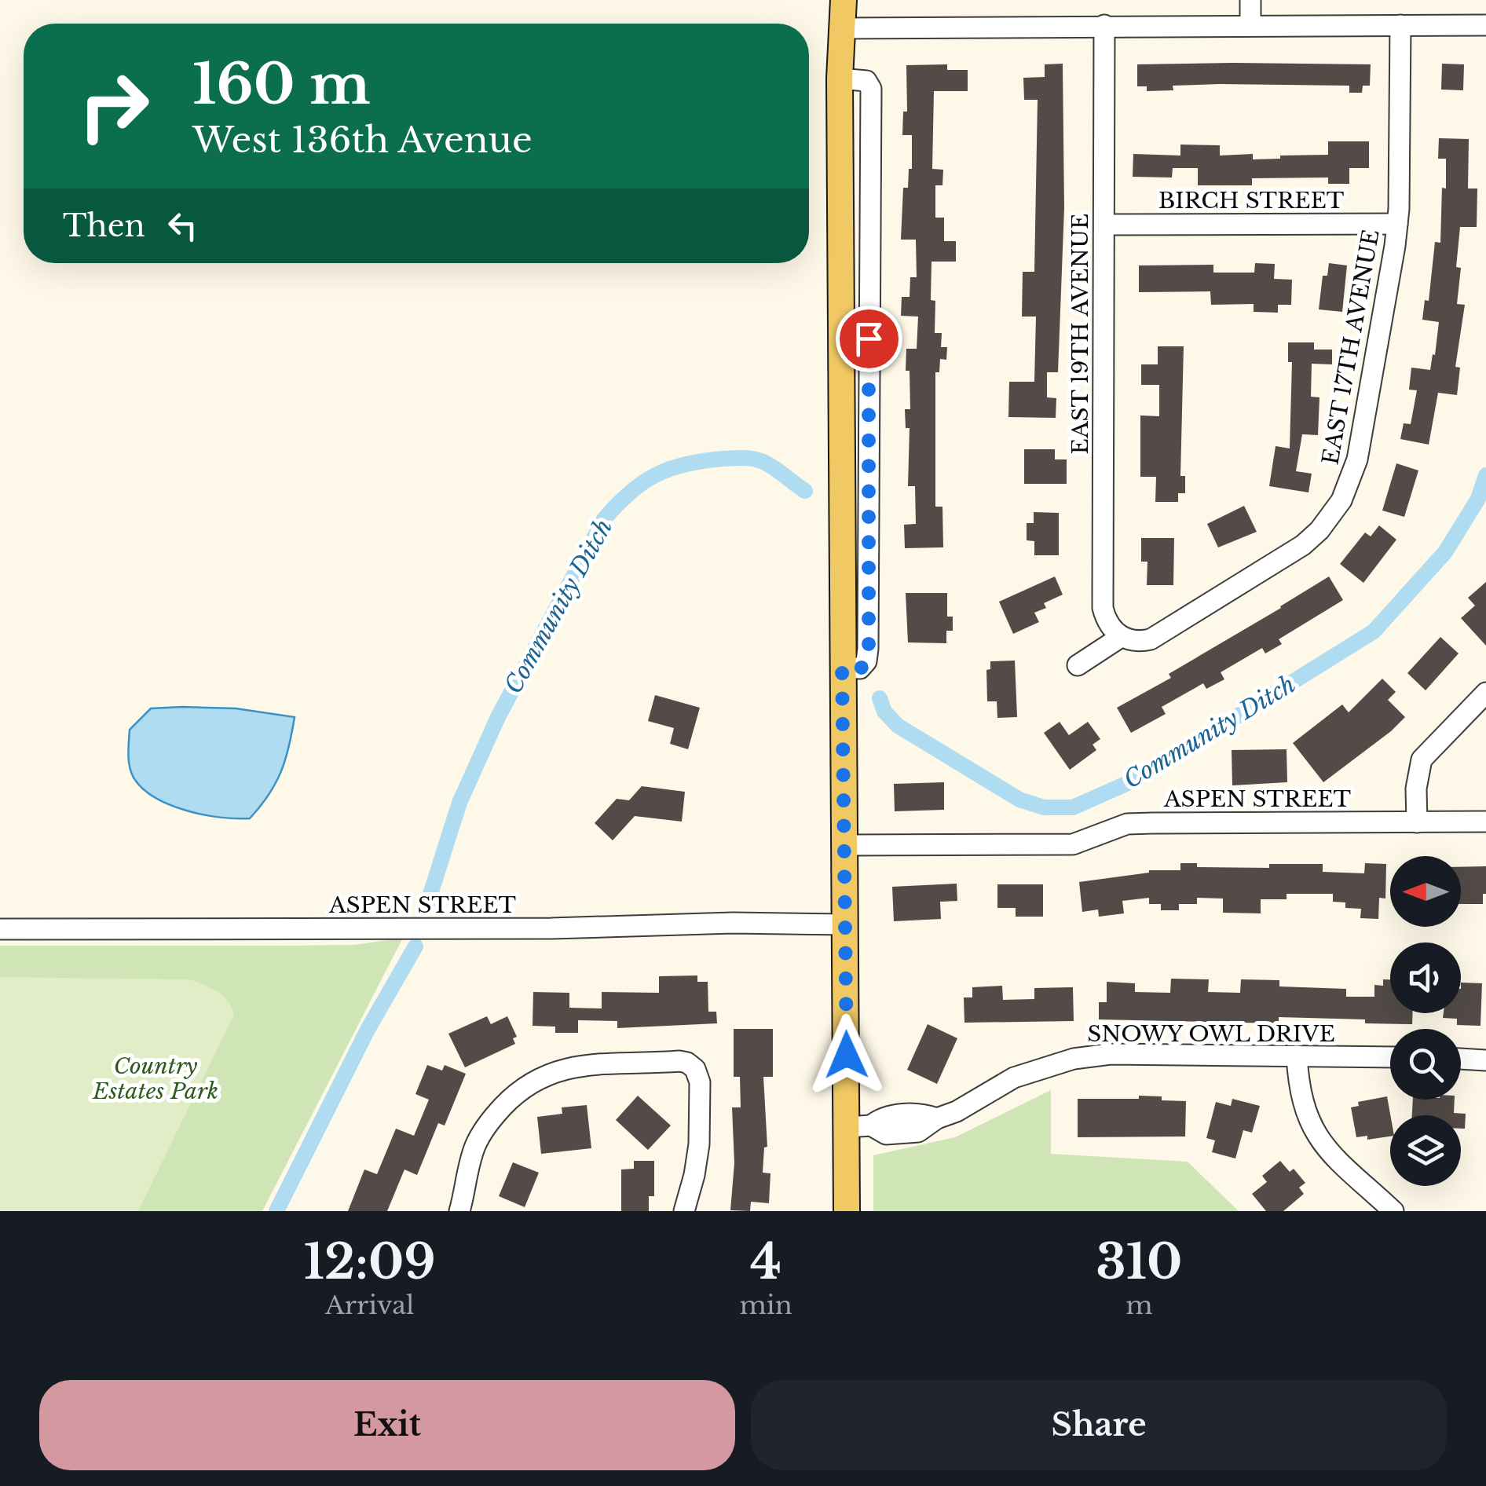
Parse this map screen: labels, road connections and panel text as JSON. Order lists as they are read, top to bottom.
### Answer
{
  "streets": {
    "street": [
      "BIRCH STREET",
      "EAST 19TH AVENUE",
      "EAST 17TH AVENUE",
      "ASPEN STREET",
      "SNOWY OWL DRIVE"
    ]
  },
  "crossings": [
    ["BIRCH STREET", "EAST 19TH AVENUE"],
    ["BIRCH STREET", "EAST 17TH AVENUE"],
    ["EAST 19TH AVENUE", "EAST 17TH AVENUE"]
  ],
  "water": ["Community Ditch"],
  "parks": ["Country Estates Park"],
  "north": "left",
  "page": {
    "turn": ["160 m", "West 136th Avenue"],
    "then": "Then",
    "eta": [
      "12:09",
      "Arrival",
      "4",
      "min",
      "310",
      "m"
    ],
    "buttons": ["Exit", "Share"]
  }
}
